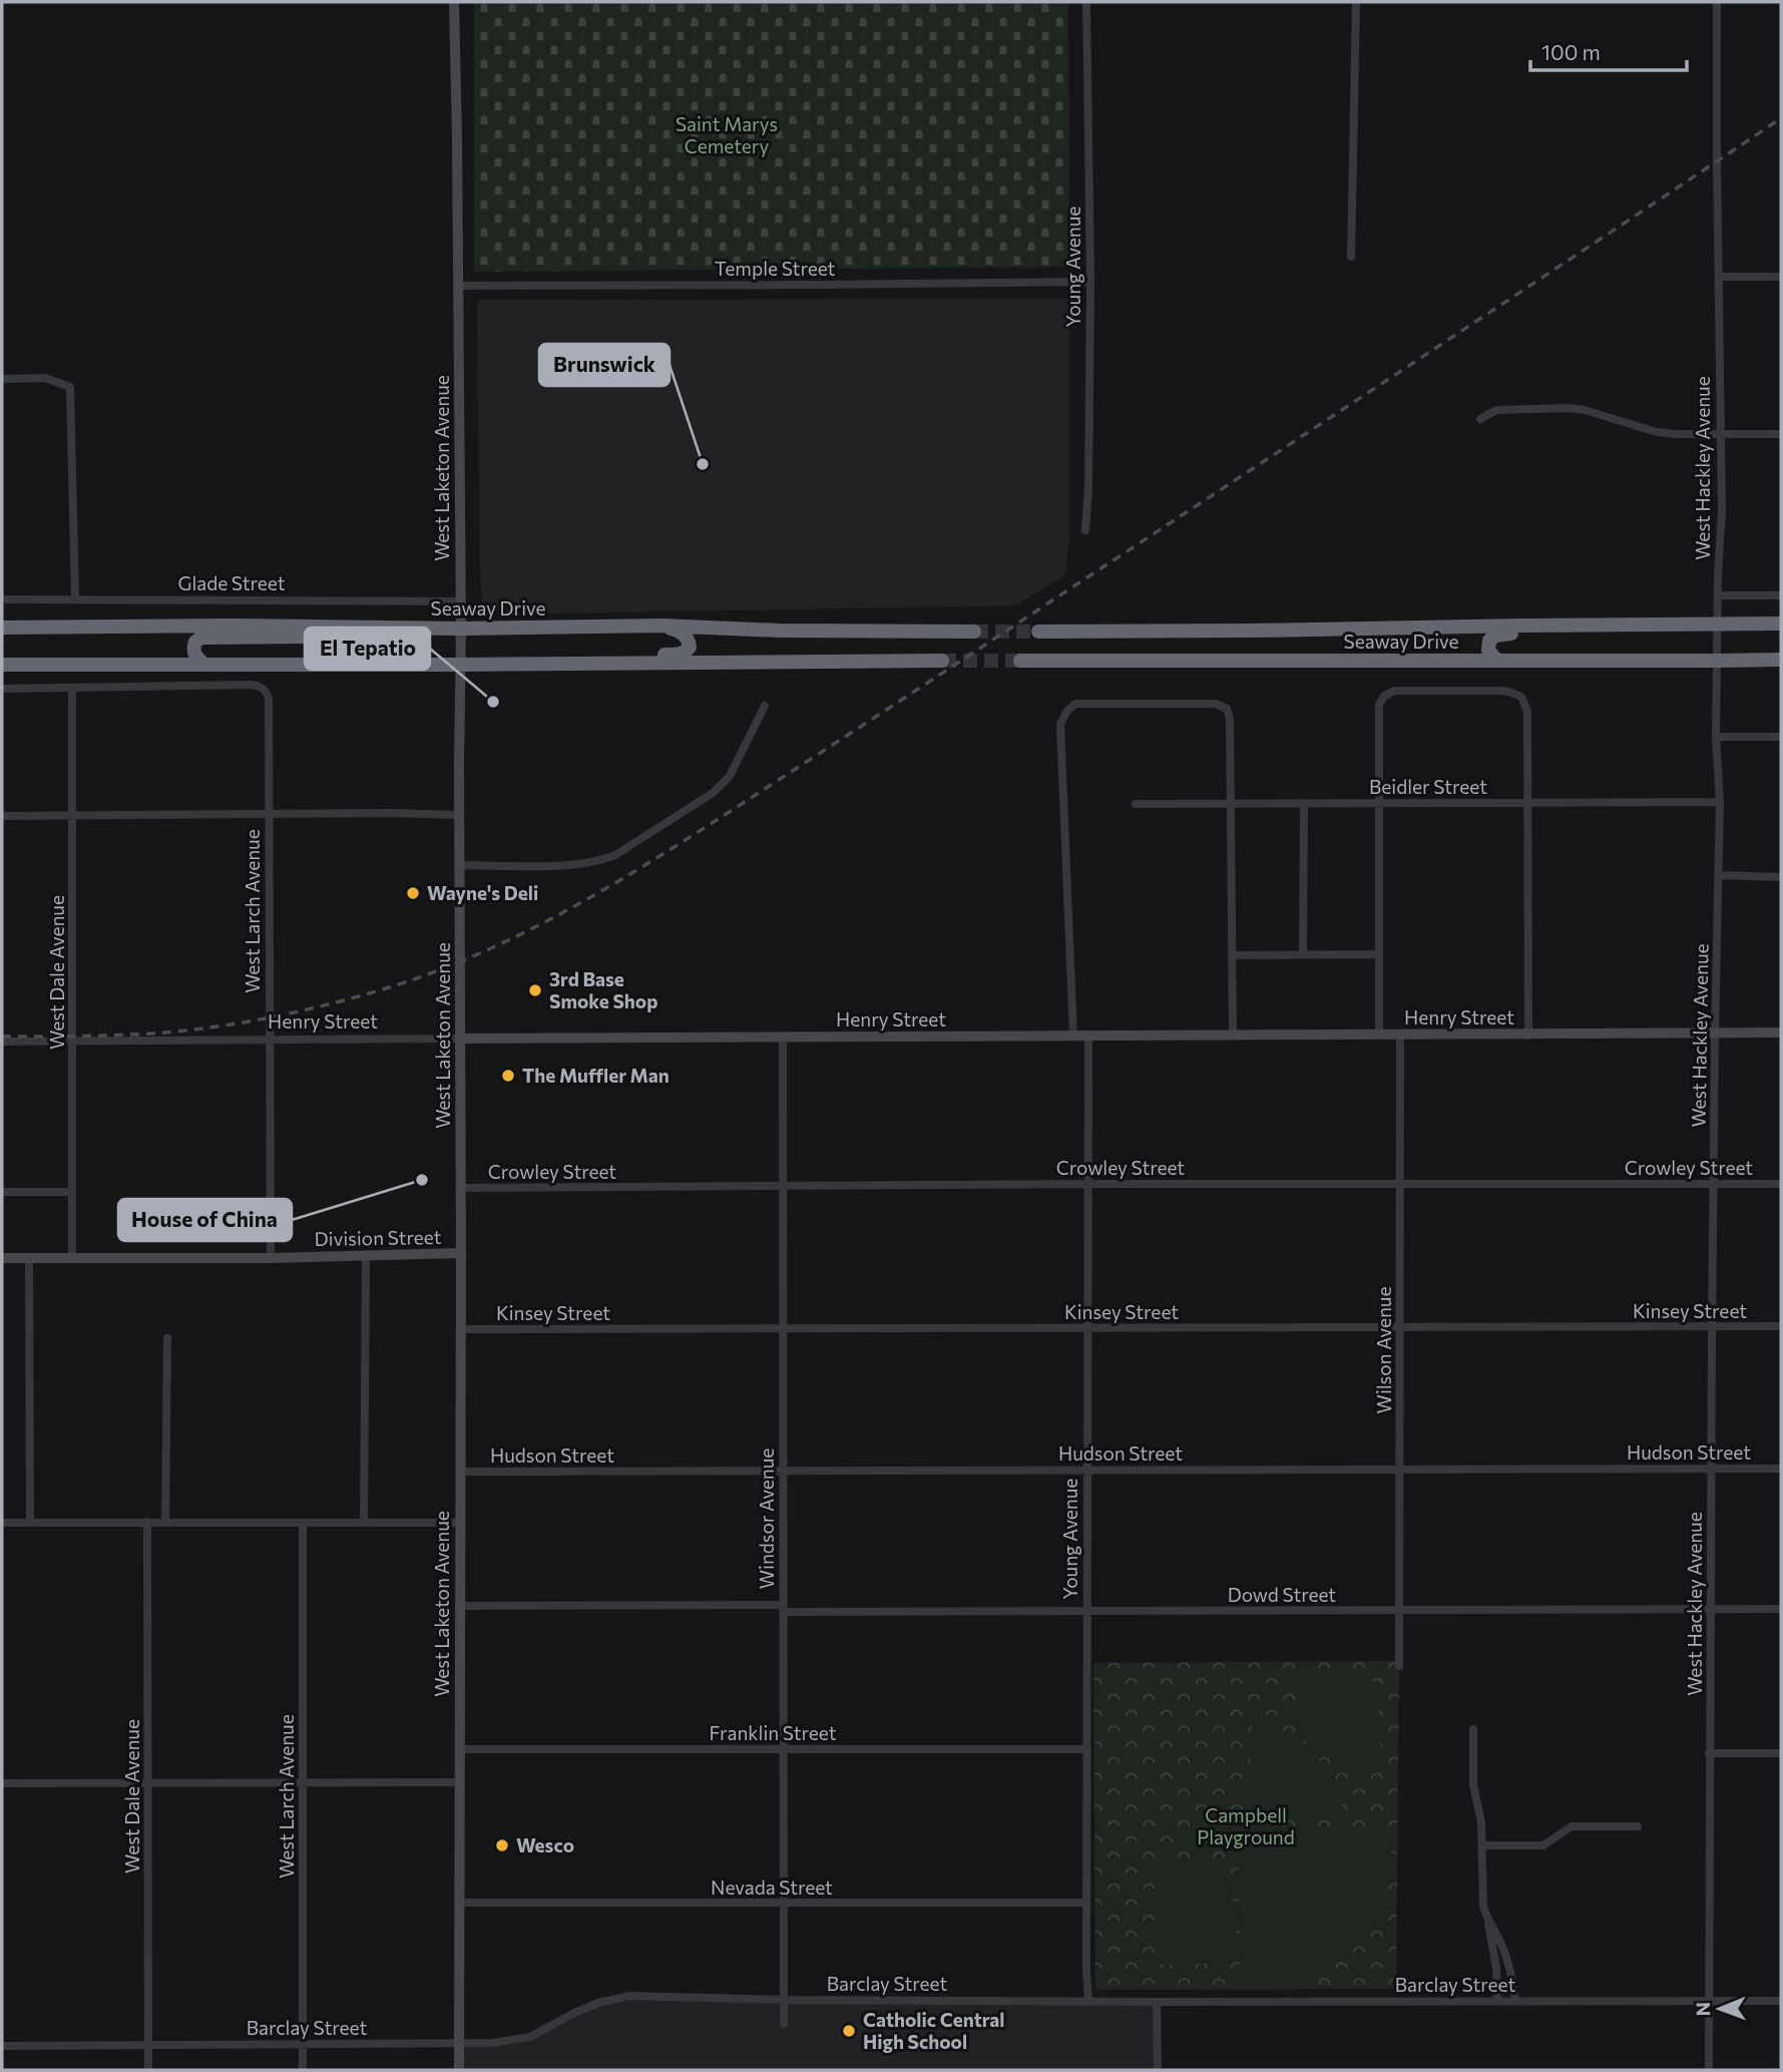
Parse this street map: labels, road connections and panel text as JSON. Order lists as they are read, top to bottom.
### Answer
{
  "streets": {
    "highway": ["Seaway Drive"],
    "main road": ["West Laketon Avenue", "Henry Street", "Division Street"],
    "street": [
      "Young Avenue",
      "Temple Street",
      "West Hackley Avenue",
      "Glade Street",
      "Beidler Street",
      "West Larch Avenue",
      "West Dale Avenue",
      "Crowley Street",
      "Kinsey Street",
      "Wilson Avenue",
      "Hudson Street",
      "Windsor Avenue",
      "Dowd Street",
      "Franklin Street",
      "Nevada Street",
      "Barclay Street"
    ]
  },
  "crossings": [
    ["Young Avenue", "Temple Street"],
    ["Young Avenue", "Henry Street"],
    ["Young Avenue", "Crowley Street"],
    ["Young Avenue", "Kinsey Street"],
    ["Young Avenue", "Hudson Street"],
    ["Young Avenue", "Dowd Street"],
    ["Young Avenue", "Franklin Street"],
    ["Young Avenue", "Nevada Street"],
    ["Young Avenue", "Barclay Street"],
    ["Temple Street", "West Laketon Avenue"],
    ["West Laketon Avenue", "Glade Street"],
    ["West Laketon Avenue", "Seaway Drive"],
    ["West Laketon Avenue", "Henry Street"],
    ["West Laketon Avenue", "Crowley Street"],
    ["West Laketon Avenue", "Division Street"],
    ["West Laketon Avenue", "Kinsey Street"],
    ["West Laketon Avenue", "Hudson Street"],
    ["West Laketon Avenue", "Dowd Street"],
    ["West Laketon Avenue", "Franklin Street"],
    ["West Laketon Avenue", "Nevada Street"],
    ["West Laketon Avenue", "Barclay Street"],
    ["West Hackley Avenue", "Seaway Drive"],
    ["West Hackley Avenue", "Beidler Street"],
    ["West Hackley Avenue", "Henry Street"],
    ["West Hackley Avenue", "Crowley Street"],
    ["West Hackley Avenue", "Kinsey Street"],
    ["West Hackley Avenue", "Hudson Street"],
    ["West Hackley Avenue", "Dowd Street"],
    ["West Hackley Avenue", "Barclay Street"],
    ["West Larch Avenue", "West Dale Avenue"],
    ["West Larch Avenue", "Henry Street"],
    ["West Larch Avenue", "Division Street"],
    ["West Larch Avenue", "Barclay Street"],
    ["West Dale Avenue", "Henry Street"],
    ["West Dale Avenue", "Division Street"],
    ["West Dale Avenue", "Barclay Street"],
    ["Henry Street", "Wilson Avenue"],
    ["Henry Street", "Windsor Avenue"],
    ["Crowley Street", "Wilson Avenue"],
    ["Crowley Street", "Windsor Avenue"],
    ["Kinsey Street", "Wilson Avenue"],
    ["Kinsey Street", "Windsor Avenue"],
    ["Wilson Avenue", "Hudson Street"],
    ["Wilson Avenue", "Dowd Street"],
    ["Hudson Street", "Windsor Avenue"],
    ["Windsor Avenue", "Dowd Street"],
    ["Windsor Avenue", "Franklin Street"],
    ["Windsor Avenue", "Nevada Street"],
    ["Windsor Avenue", "Barclay Street"]
  ],
  "parks": ["Saint Marys Cemetery", "Campbell Playground"],
  "places": [
    "Brunswick",
    "El Tepatio",
    "Wayne's Deli",
    "3rd Base Smoke Shop",
    "The Muffler Man",
    "House of China",
    "Wesco",
    "Catholic Central High School"
  ],
  "scale_bar": "100 m",
  "north": "left"
}
